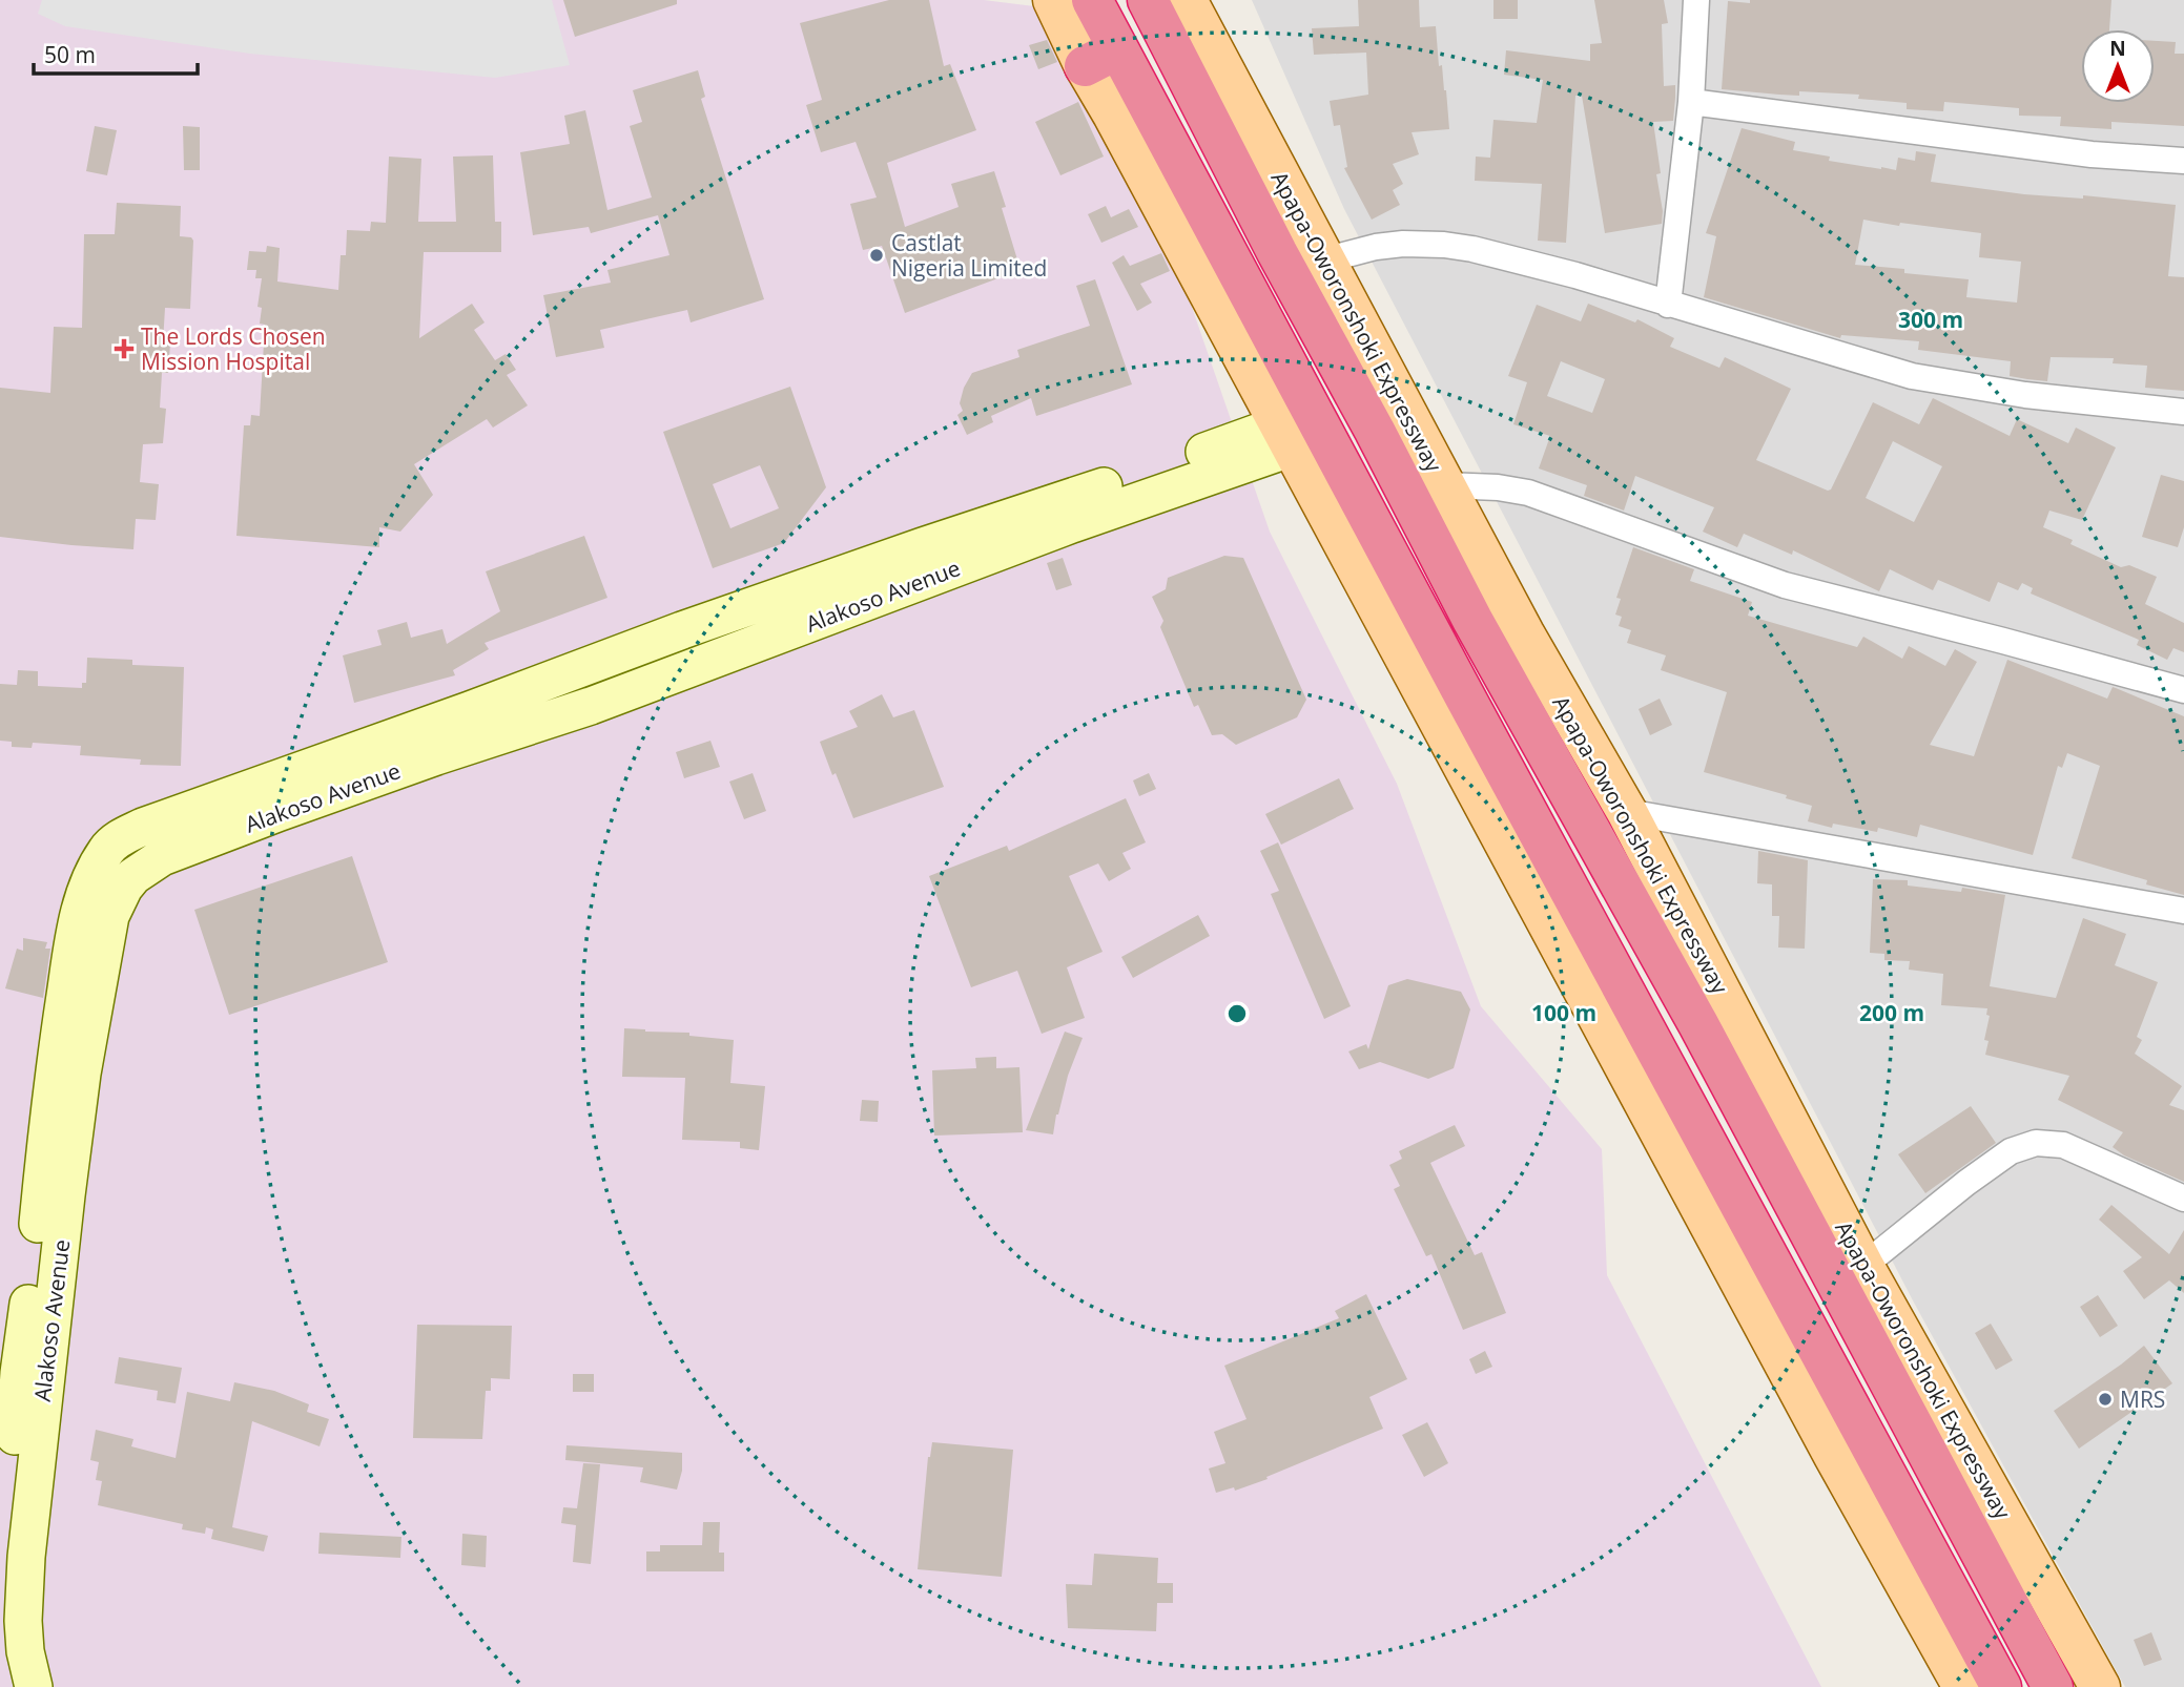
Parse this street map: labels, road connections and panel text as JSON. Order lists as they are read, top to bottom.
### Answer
{
  "streets": {
    "highway": ["Apapa-Oworonshoki Expressway"],
    "street": ["Alakoso Avenue"]
  },
  "places": {
    "other": ["Castlat Nigeria Limited", "MRS"],
    "health": ["The Lords Chosen Mission Hospital"]
  },
  "scale_bar": "50 m",
  "north": "top",
  "rings": ["300 m", "100 m", "200 m"]
}
